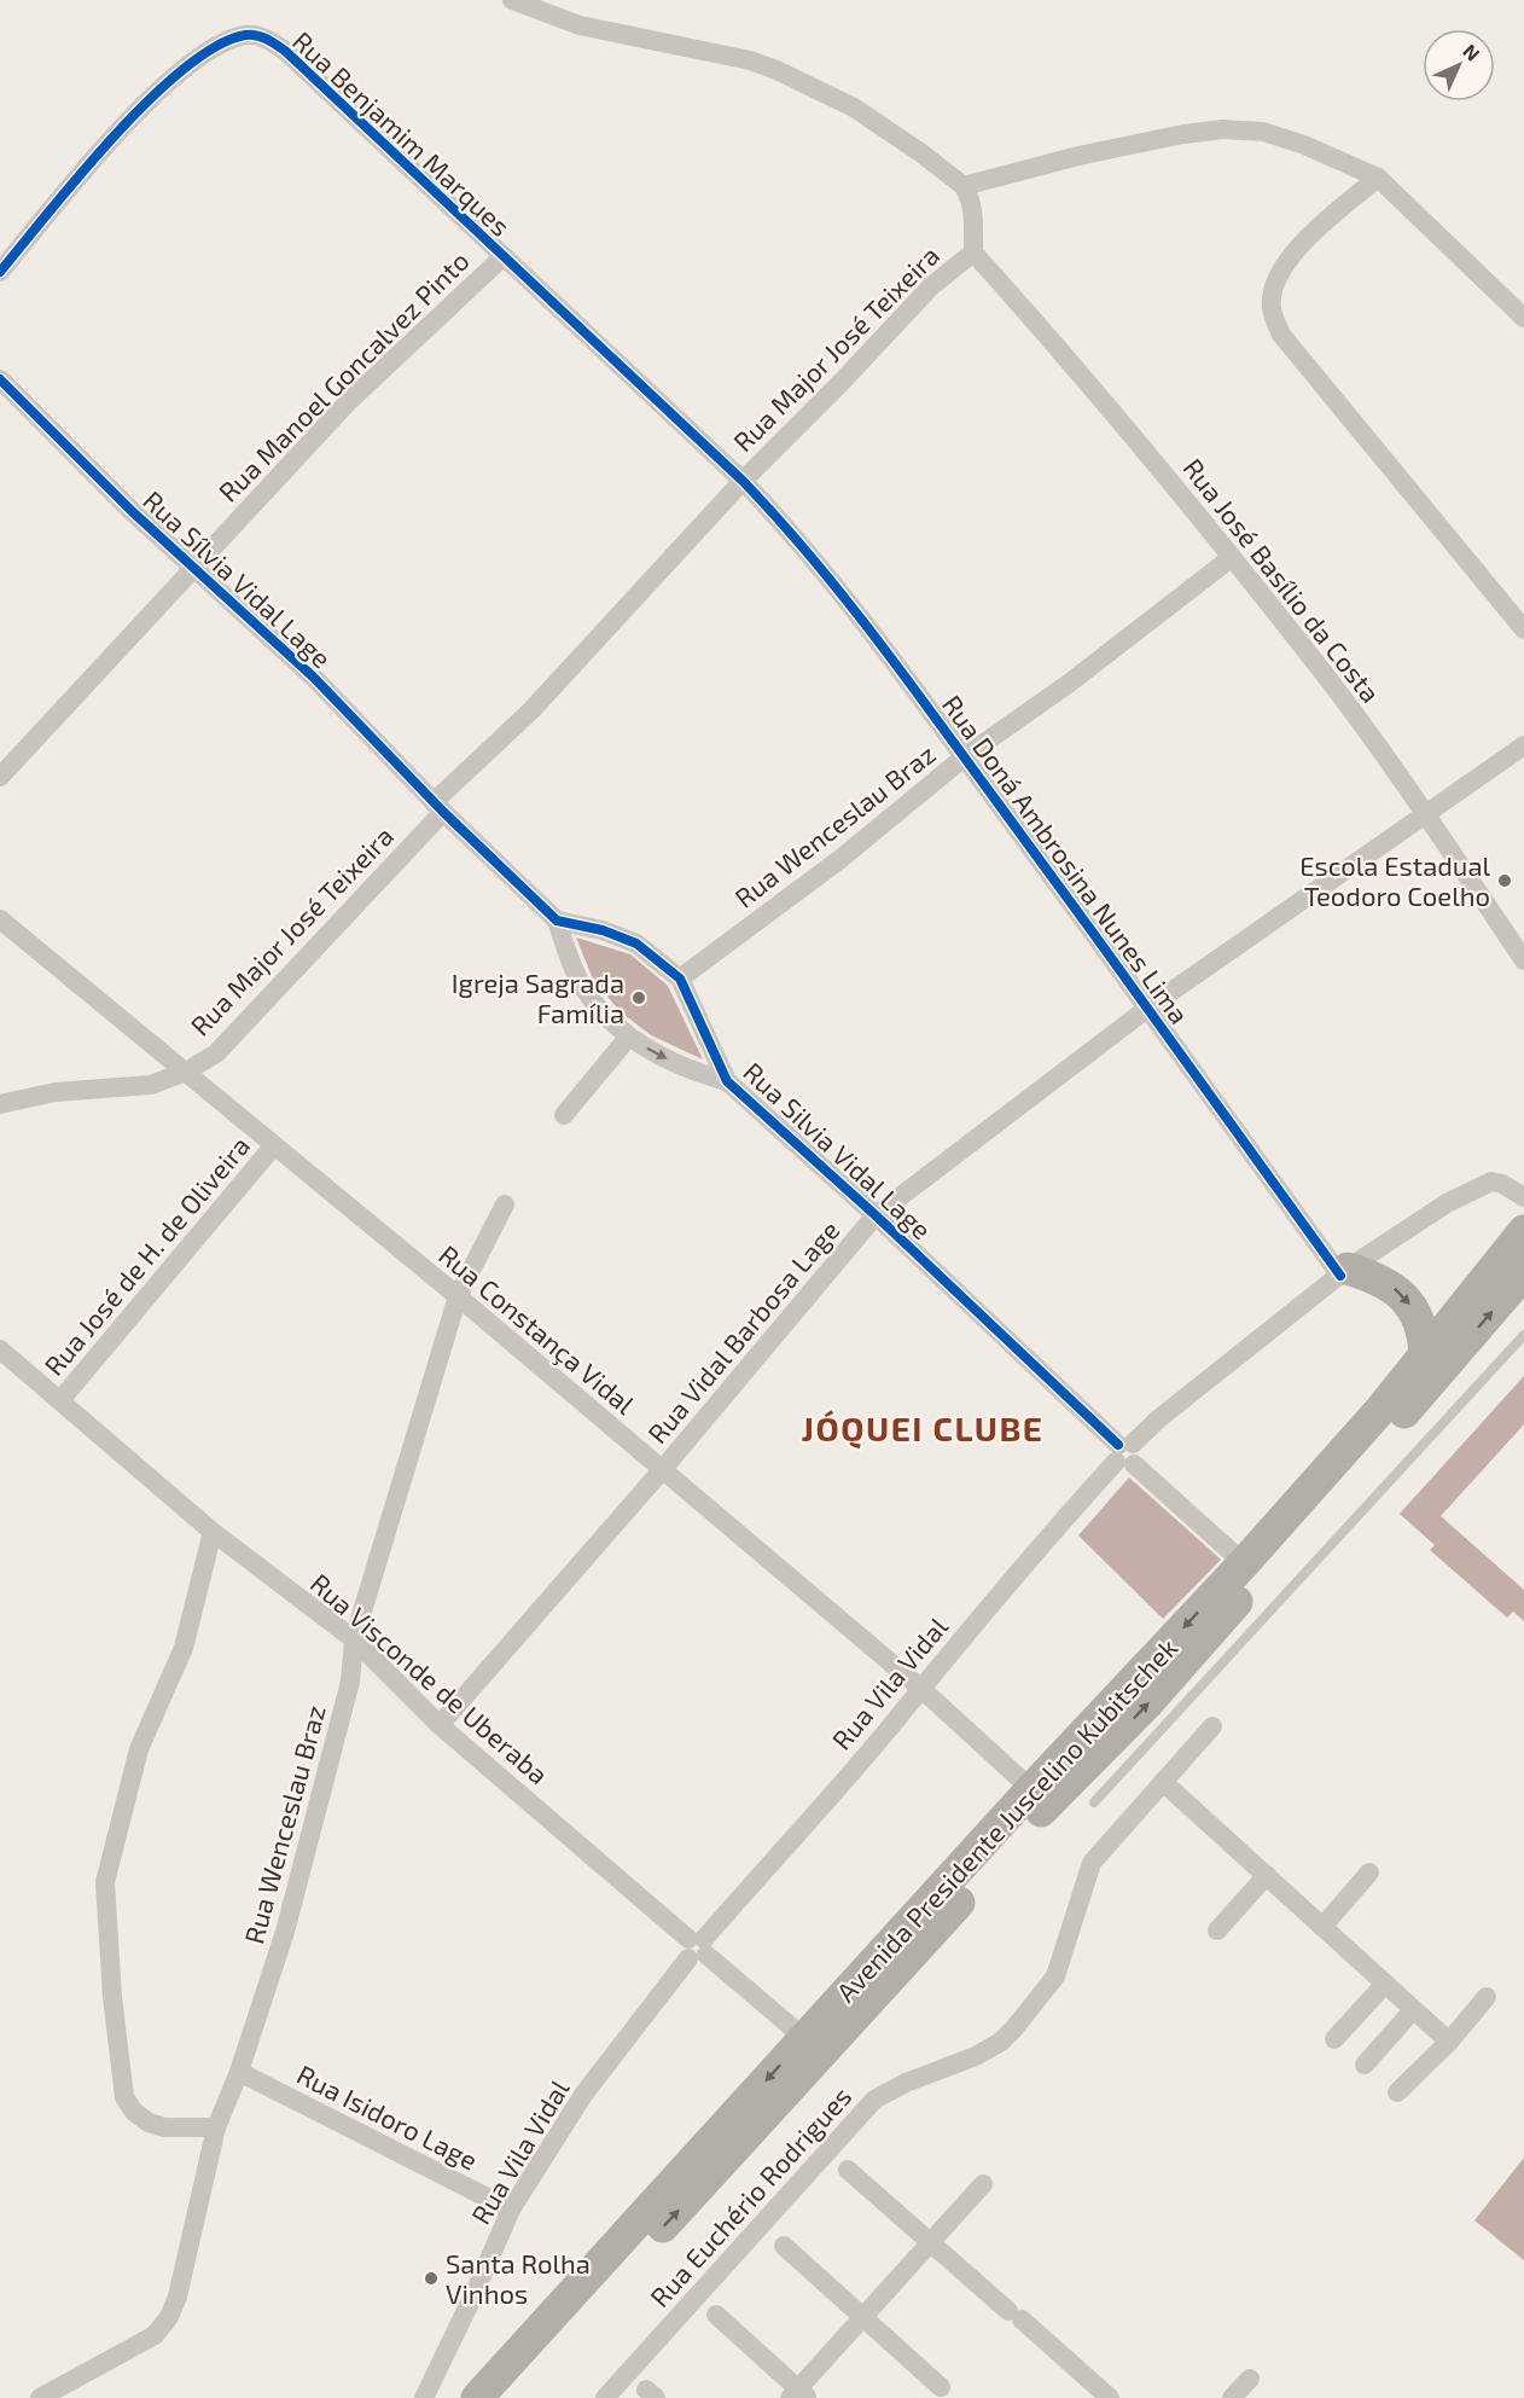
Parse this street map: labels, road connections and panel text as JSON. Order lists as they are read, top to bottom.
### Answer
{
  "streets": {
    "highway": ["Avenida Presidente Juscelino Kubitschek"],
    "street": [
      "Rua Benjamim Marques",
      "Rua Major José Teixeira",
      "Rua Manoel Goncalvez Pinto",
      "Rua Sílvia Vidal Lage",
      "Rua José Basílio da Costa",
      "Rua Wenceslau Braz",
      "Rua Doná Ambrosina Nunes Lima",
      "Rua Silvia Vidal Lage",
      "Rua José de H. de Oliveira",
      "Rua Constança Vidal",
      "Rua Vidal Barbosa Lage",
      "Rua Visconde de Uberaba",
      "Rua Vila Vidal",
      "Rua Isidoro Lage",
      "Rua Euchério Rodrigues"
    ]
  },
  "crossings": [
    ["Rua Benjamim Marques", "Rua Major José Teixeira"],
    ["Rua Benjamim Marques", "Rua Manoel Goncalvez Pinto"],
    ["Rua Benjamim Marques", "Rua Doná Ambrosina Nunes Lima"],
    ["Rua Major José Teixeira", "Rua Sílvia Vidal Lage"],
    ["Rua Major José Teixeira", "Rua José Basílio da Costa"],
    ["Rua Major José Teixeira", "Rua Doná Ambrosina Nunes Lima"],
    ["Rua Major José Teixeira", "Rua Constança Vidal"],
    ["Rua Manoel Goncalvez Pinto", "Rua Sílvia Vidal Lage"],
    ["Rua José Basílio da Costa", "Rua Wenceslau Braz"],
    ["Rua José Basílio da Costa", "Rua Vidal Barbosa Lage"],
    ["Rua Wenceslau Braz", "Rua Doná Ambrosina Nunes Lima"],
    ["Rua Wenceslau Braz", "Rua Silvia Vidal Lage"],
    ["Rua Wenceslau Braz", "Rua Constança Vidal"],
    ["Rua Wenceslau Braz", "Rua Visconde de Uberaba"],
    ["Rua Wenceslau Braz", "Rua Isidoro Lage"],
    ["Rua Doná Ambrosina Nunes Lima", "Rua Vidal Barbosa Lage"],
    ["Rua Doná Ambrosina Nunes Lima", "Rua Vila Vidal"],
    ["Rua Silvia Vidal Lage", "Rua Vidal Barbosa Lage"],
    ["Rua Silvia Vidal Lage", "Rua Vila Vidal"],
    ["Rua Silvia Vidal Lage", "Avenida Presidente Juscelino Kubitschek"],
    ["Rua José de H. de Oliveira", "Rua Constança Vidal"],
    ["Rua José de H. de Oliveira", "Rua Visconde de Uberaba"],
    ["Rua Constança Vidal", "Rua Vidal Barbosa Lage"],
    ["Rua Constança Vidal", "Rua Vila Vidal"],
    ["Rua Constança Vidal", "Avenida Presidente Juscelino Kubitschek"],
    ["Rua Vidal Barbosa Lage", "Rua Visconde de Uberaba"],
    ["Rua Visconde de Uberaba", "Rua Vila Vidal"],
    ["Rua Visconde de Uberaba", "Avenida Presidente Juscelino Kubitschek"],
    ["Rua Vila Vidal", "Rua Isidoro Lage"]
  ],
  "districts": ["JÓQUEI CLUBE"],
  "places": ["Escola Estadual Teodoro Coelho", "Igreja Sagrada Família", "Santa Rolha Vinhos"],
  "north": "top right"
}
